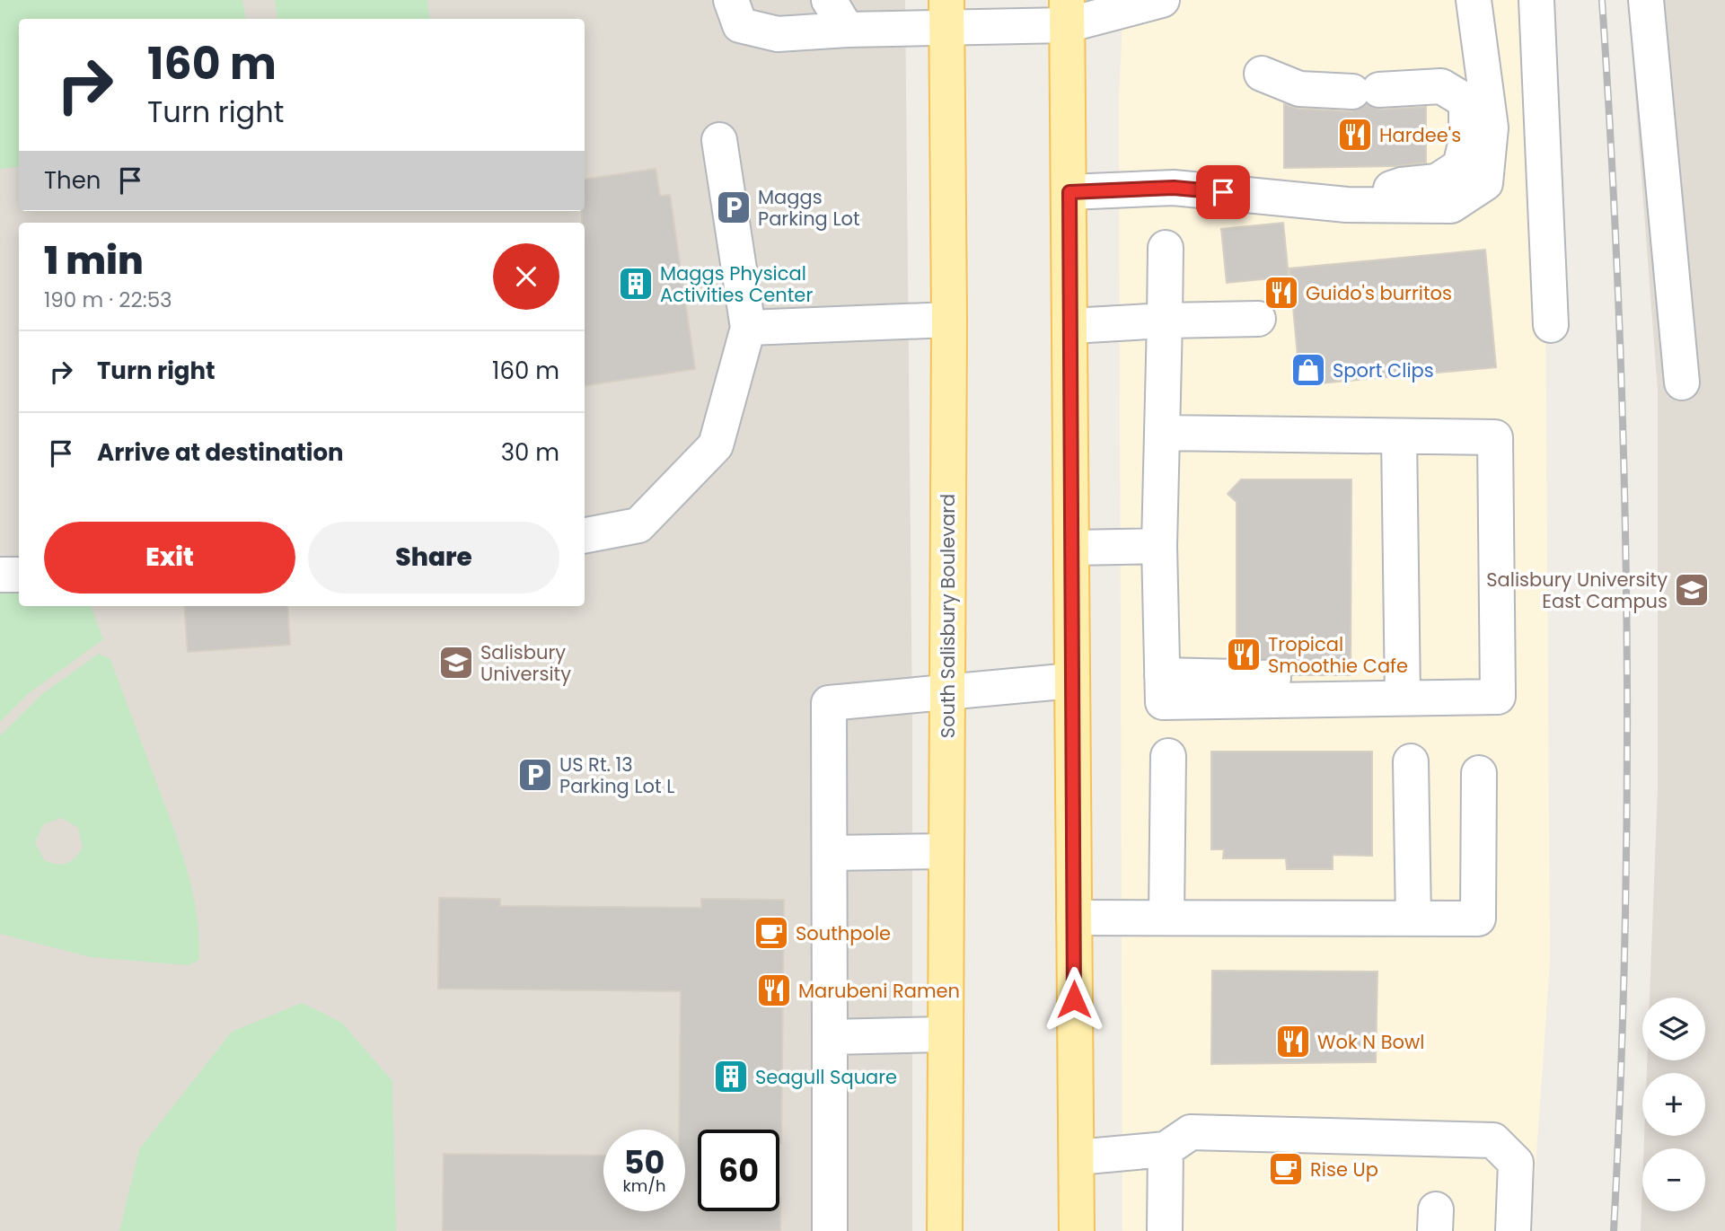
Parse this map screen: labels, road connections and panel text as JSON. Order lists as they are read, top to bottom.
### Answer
{
  "streets": {
    "main road": ["South Salisbury Boulevard"]
  },
  "places": {
    "restaurant": [
      "Hardee's",
      "Guido's burritos",
      "Tropical Smoothie Cafe",
      "Marubeni Ramen",
      "Wok N Bowl"
    ],
    "parking": ["Maggs Parking Lot", "US Rt. 13 Parking Lot L"],
    "building": ["Maggs Physical Activities Center", "Seagull Square"],
    "shop": ["Sport Clips"],
    "school or university": ["Salisbury University East Campus", "Salisbury University"],
    "cafe": ["Southpole", "Rise Up"]
  },
  "page": {
    "turn": ["160 m", "Turn right"],
    "then": "Then",
    "heading": ["1 min", "190 m · 22:53"],
    "list": [
      {
        "name": "Turn right",
        "value": "160 m"
      },
      {
        "name": "Arrive at destination",
        "value": "30 m"
      }
    ],
    "buttons": ["Exit", "Share"],
    "map_buttons": ["+", "−"],
    "speed": "50 km/h",
    "limit": "60"
  }
}
